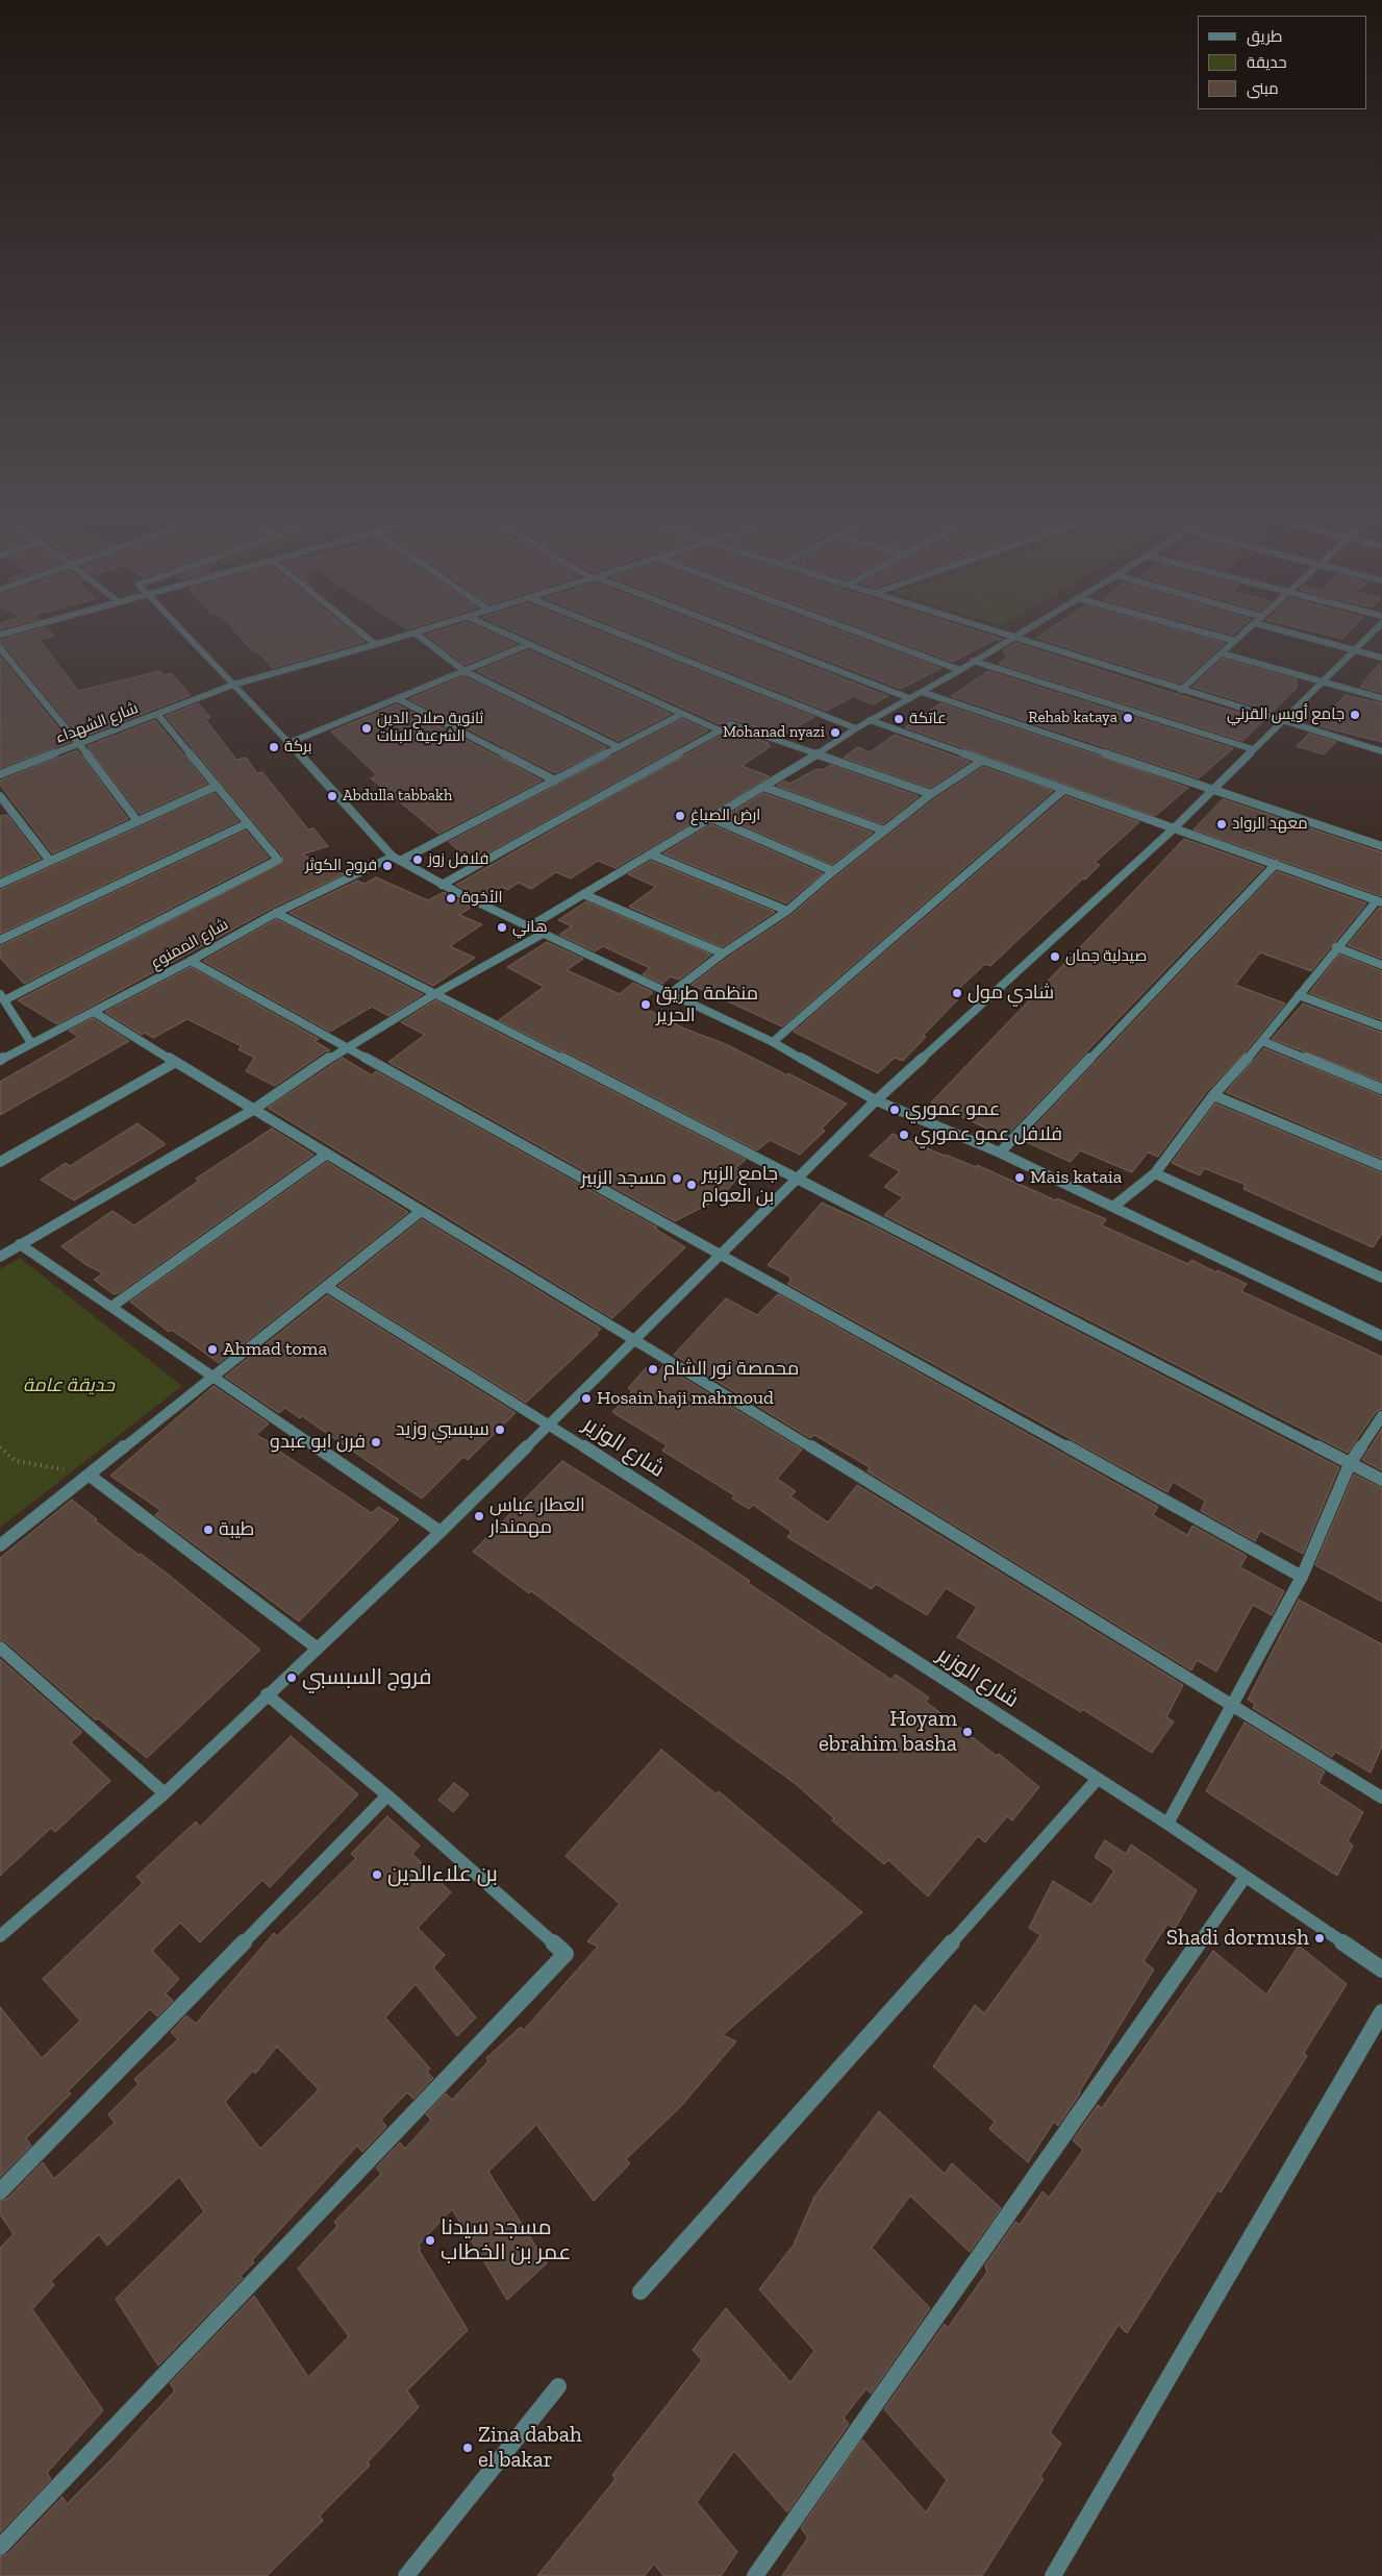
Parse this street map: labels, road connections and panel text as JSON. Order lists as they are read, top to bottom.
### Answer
{
  "streets": {
    "street": ["شارع الشهداء", "شارع الممنوع", "شارع الوزير"]
  },
  "parks": ["حديقة عامة"],
  "places": [
    "جامع أويس القرني",
    "Rehab kataya",
    "عاتكة",
    "ثانوية صلاح الدين الشرعية للبنات",
    "Mohanad nyazi",
    "بركة",
    "Abdulla tabbakh",
    "ارض الصباغ",
    "معهد الرواد",
    "فلافل زوز",
    "فروج الكوثر",
    "الأخوة",
    "هاني",
    "صيدلية جمان",
    "شادي مول",
    "منظمة طريق الحرير",
    "عمو عموري",
    "فلافل عمو عموري",
    "Mais kataia",
    "مسجد الزبير",
    "جامع الزبير بن العوام",
    "Ahmad toma",
    "محمصة نور الشام",
    "Hosain haji mahmoud",
    "سبسبي وزيد",
    "فرن ابو عبدو",
    "العطار عباس مهمندار",
    "طيبة",
    "فروج السبسبي",
    "Hoyam ebrahim basha",
    "بن علاءالدين",
    "Shadi dormush",
    "مسجد سيدنا عمر بن الخطاب",
    "Zina dabah el bakar"
  ],
  "legend": ["طريق", "حديقة", "مبنى"]
}
